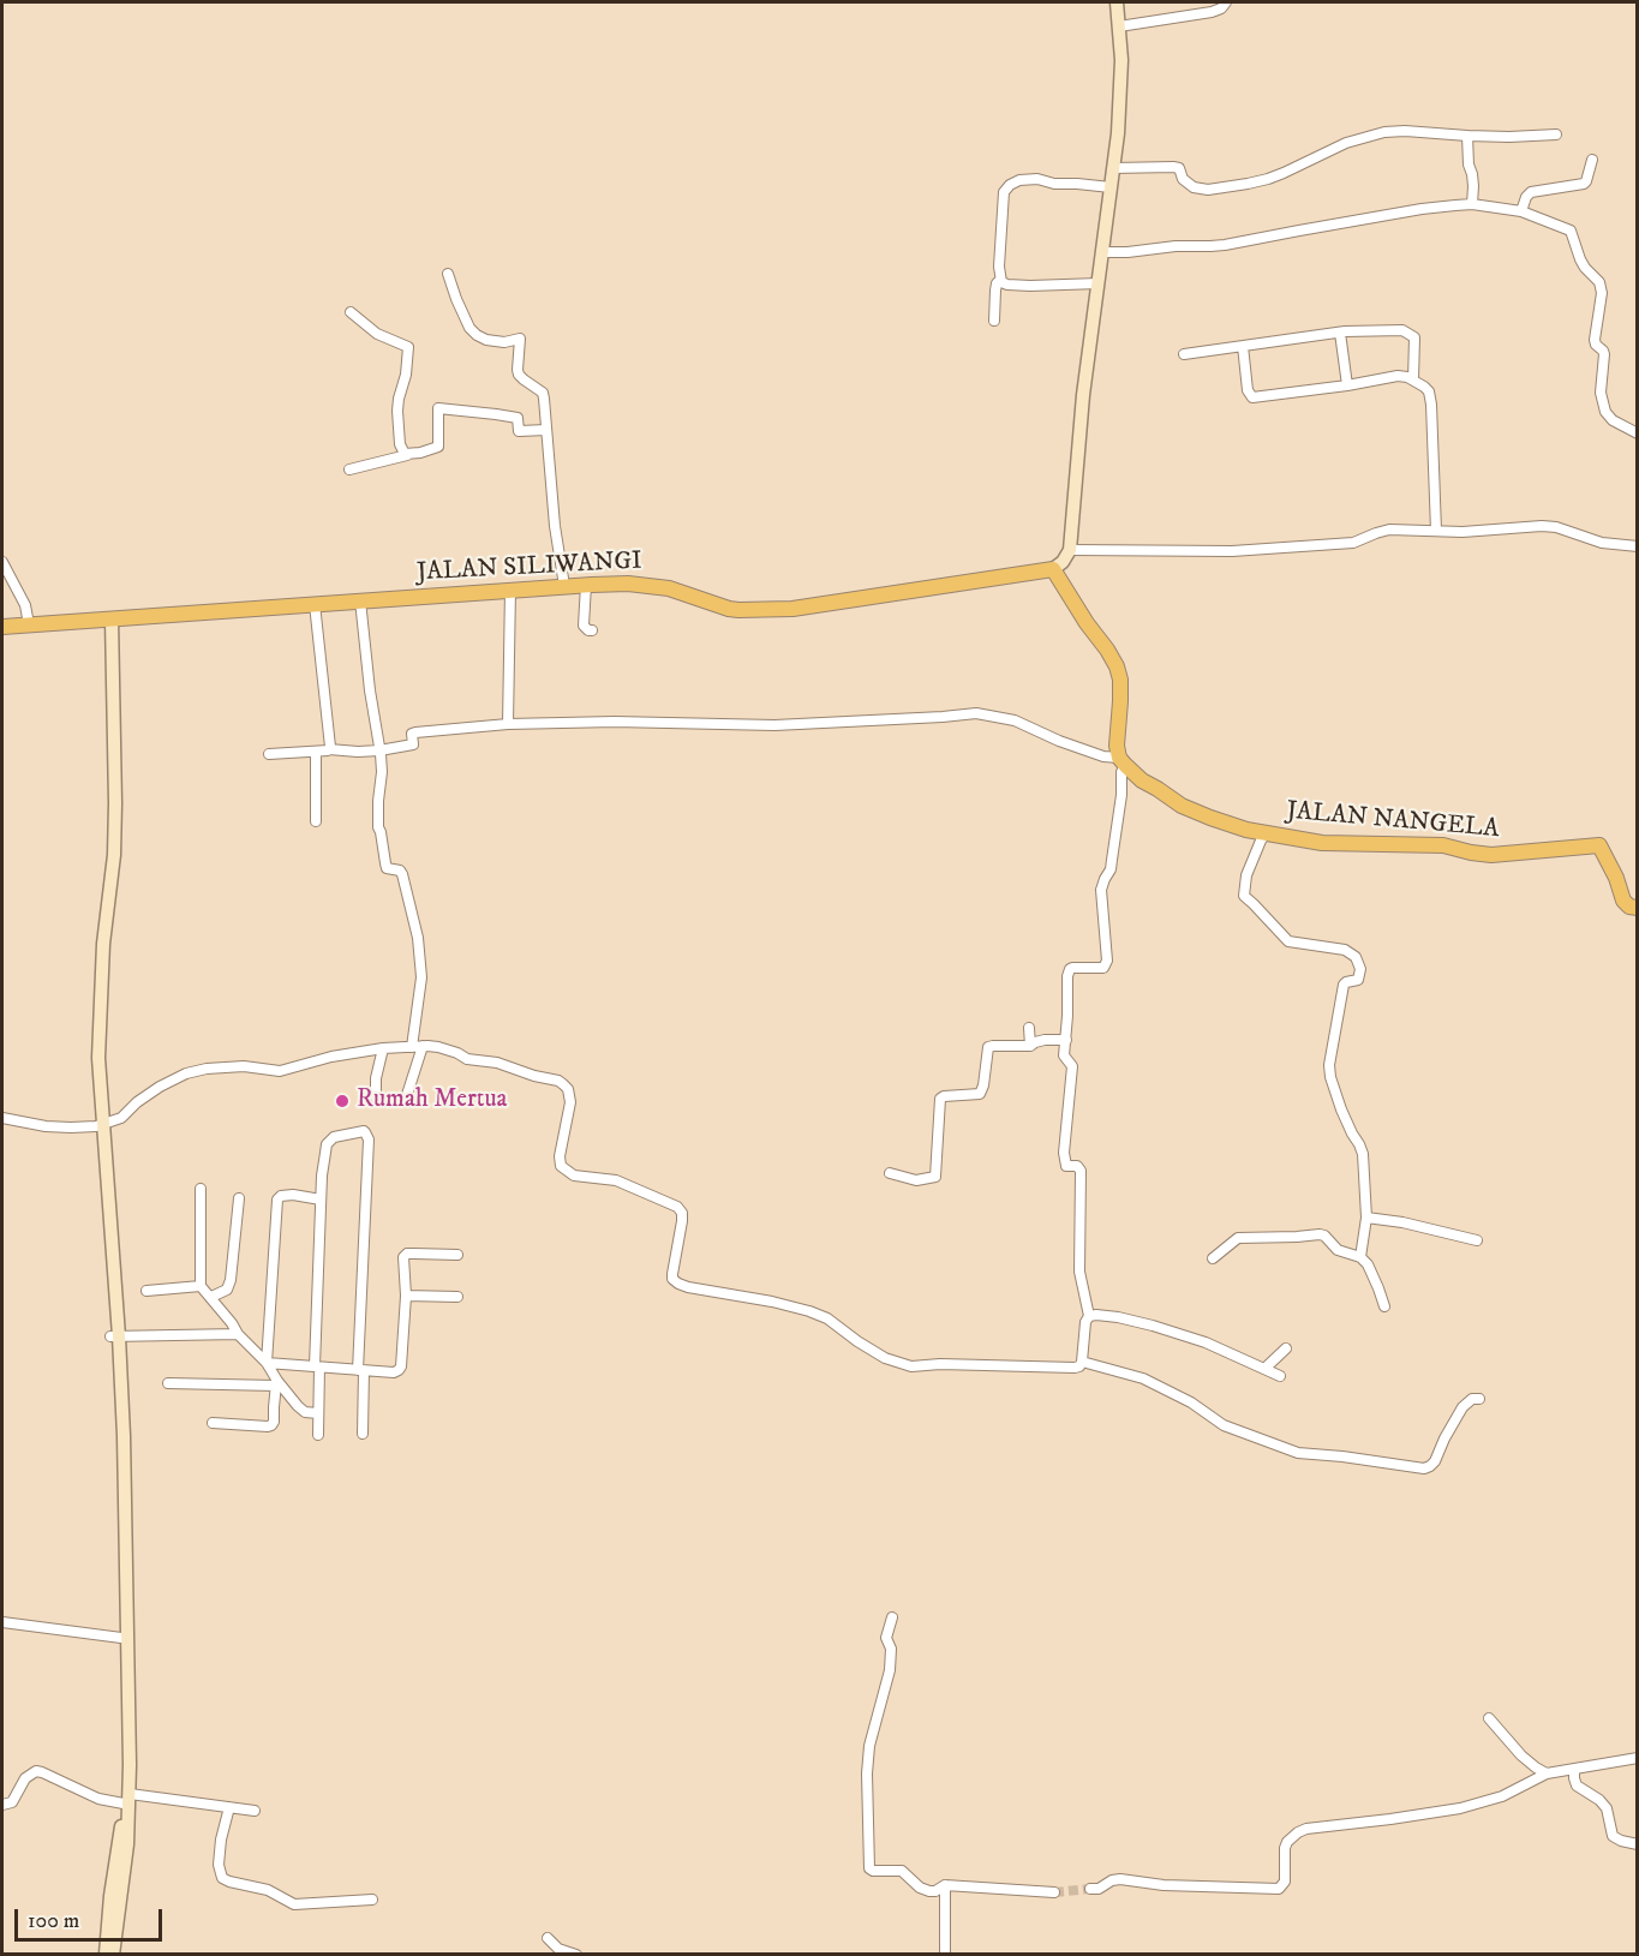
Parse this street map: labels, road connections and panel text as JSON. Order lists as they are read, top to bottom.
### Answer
{
  "streets": {
    "main road": ["JALAN SILIWANGI", "JALAN NANGELA"]
  },
  "places": ["Rumah Mertua"],
  "scale_bar": "100 m"
}
